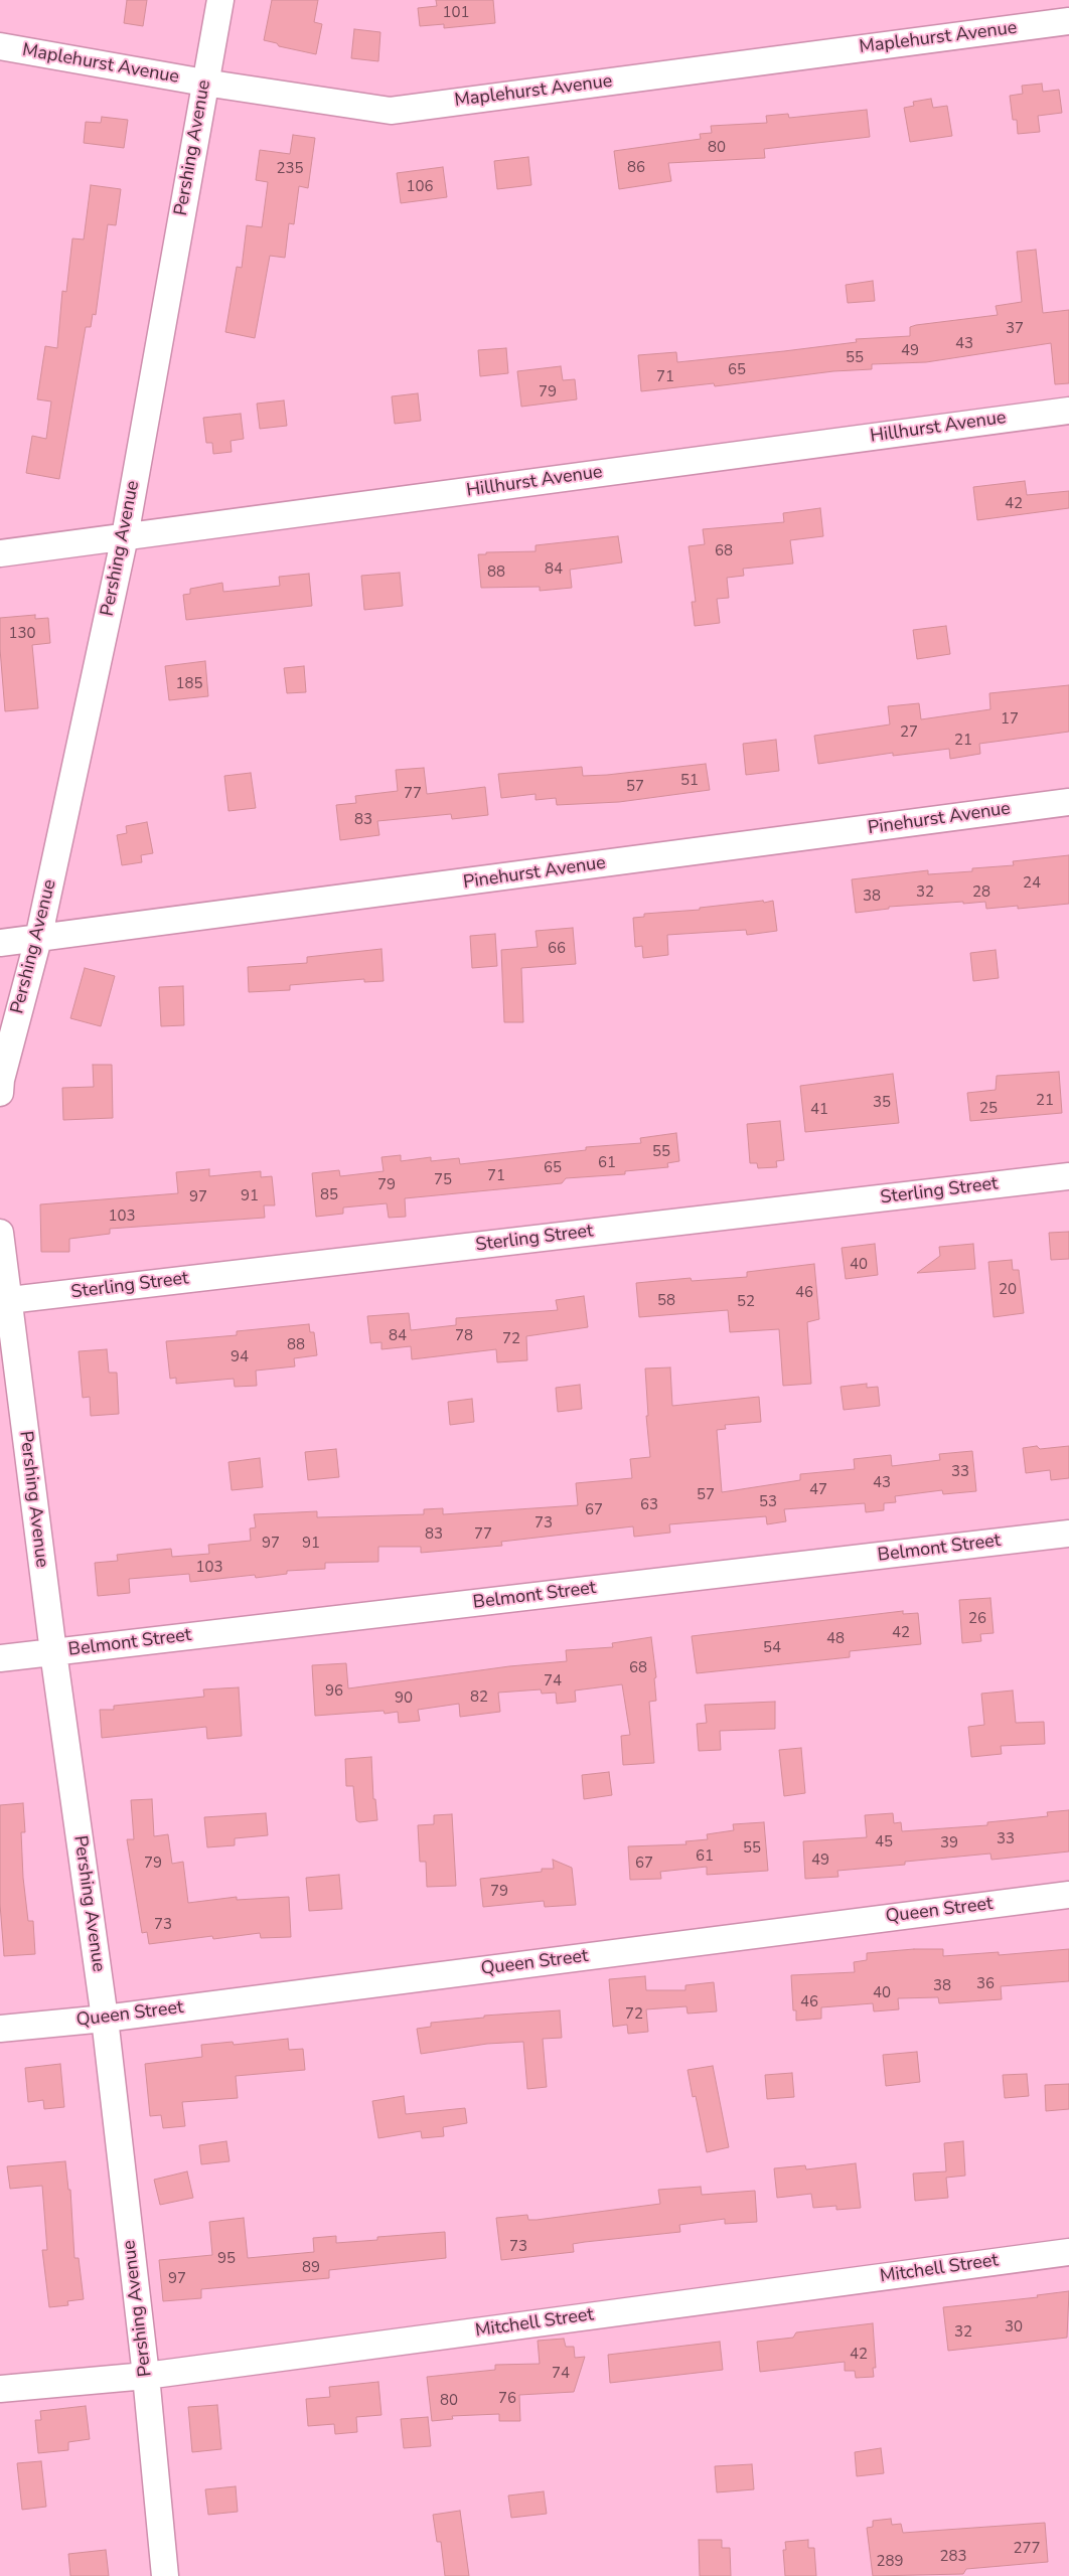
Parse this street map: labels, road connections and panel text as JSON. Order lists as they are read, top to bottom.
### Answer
{
  "streets": {
    "street": [
      "Maplehurst Avenue",
      "Pershing Avenue",
      "Hillhurst Avenue",
      "Pinehurst Avenue",
      "Sterling Street",
      "Belmont Street",
      "Queen Street",
      "Mitchell Street"
    ]
  },
  "crossings": [
    ["Maplehurst Avenue", "Pershing Avenue"],
    ["Pershing Avenue", "Hillhurst Avenue"],
    ["Pershing Avenue", "Pinehurst Avenue"],
    ["Pershing Avenue", "Sterling Street"],
    ["Pershing Avenue", "Belmont Street"],
    ["Pershing Avenue", "Queen Street"],
    ["Pershing Avenue", "Mitchell Street"]
  ],
  "house_numbers": [
    "101",
    "80",
    "86",
    "235",
    "106",
    "37",
    "43",
    "49",
    "55",
    "65",
    "71",
    "79",
    "42",
    "68",
    "84",
    "88",
    "130",
    "185",
    "17",
    "27",
    "21",
    "51",
    "57",
    "77",
    "83",
    "24",
    "32",
    "28",
    "38",
    "66",
    "21",
    "35",
    "25",
    "41",
    "55",
    "61",
    "65",
    "71",
    "75",
    "79",
    "85",
    "91",
    "97",
    "103",
    "40",
    "20",
    "46",
    "58",
    "52",
    "84",
    "78",
    "72",
    "88",
    "94",
    "33",
    "43",
    "47",
    "57",
    "53",
    "63",
    "67",
    "73",
    "83",
    "77",
    "97",
    "91",
    "103",
    "26",
    "42",
    "48",
    "54",
    "68",
    "74",
    "96",
    "82",
    "90",
    "33",
    "45",
    "39",
    "55",
    "61",
    "49",
    "79",
    "67",
    "79",
    "73",
    "36",
    "38",
    "40",
    "46",
    "72",
    "73",
    "95",
    "89",
    "97",
    "30",
    "32",
    "42",
    "74",
    "76",
    "80",
    "277",
    "283",
    "289"
  ]
}
